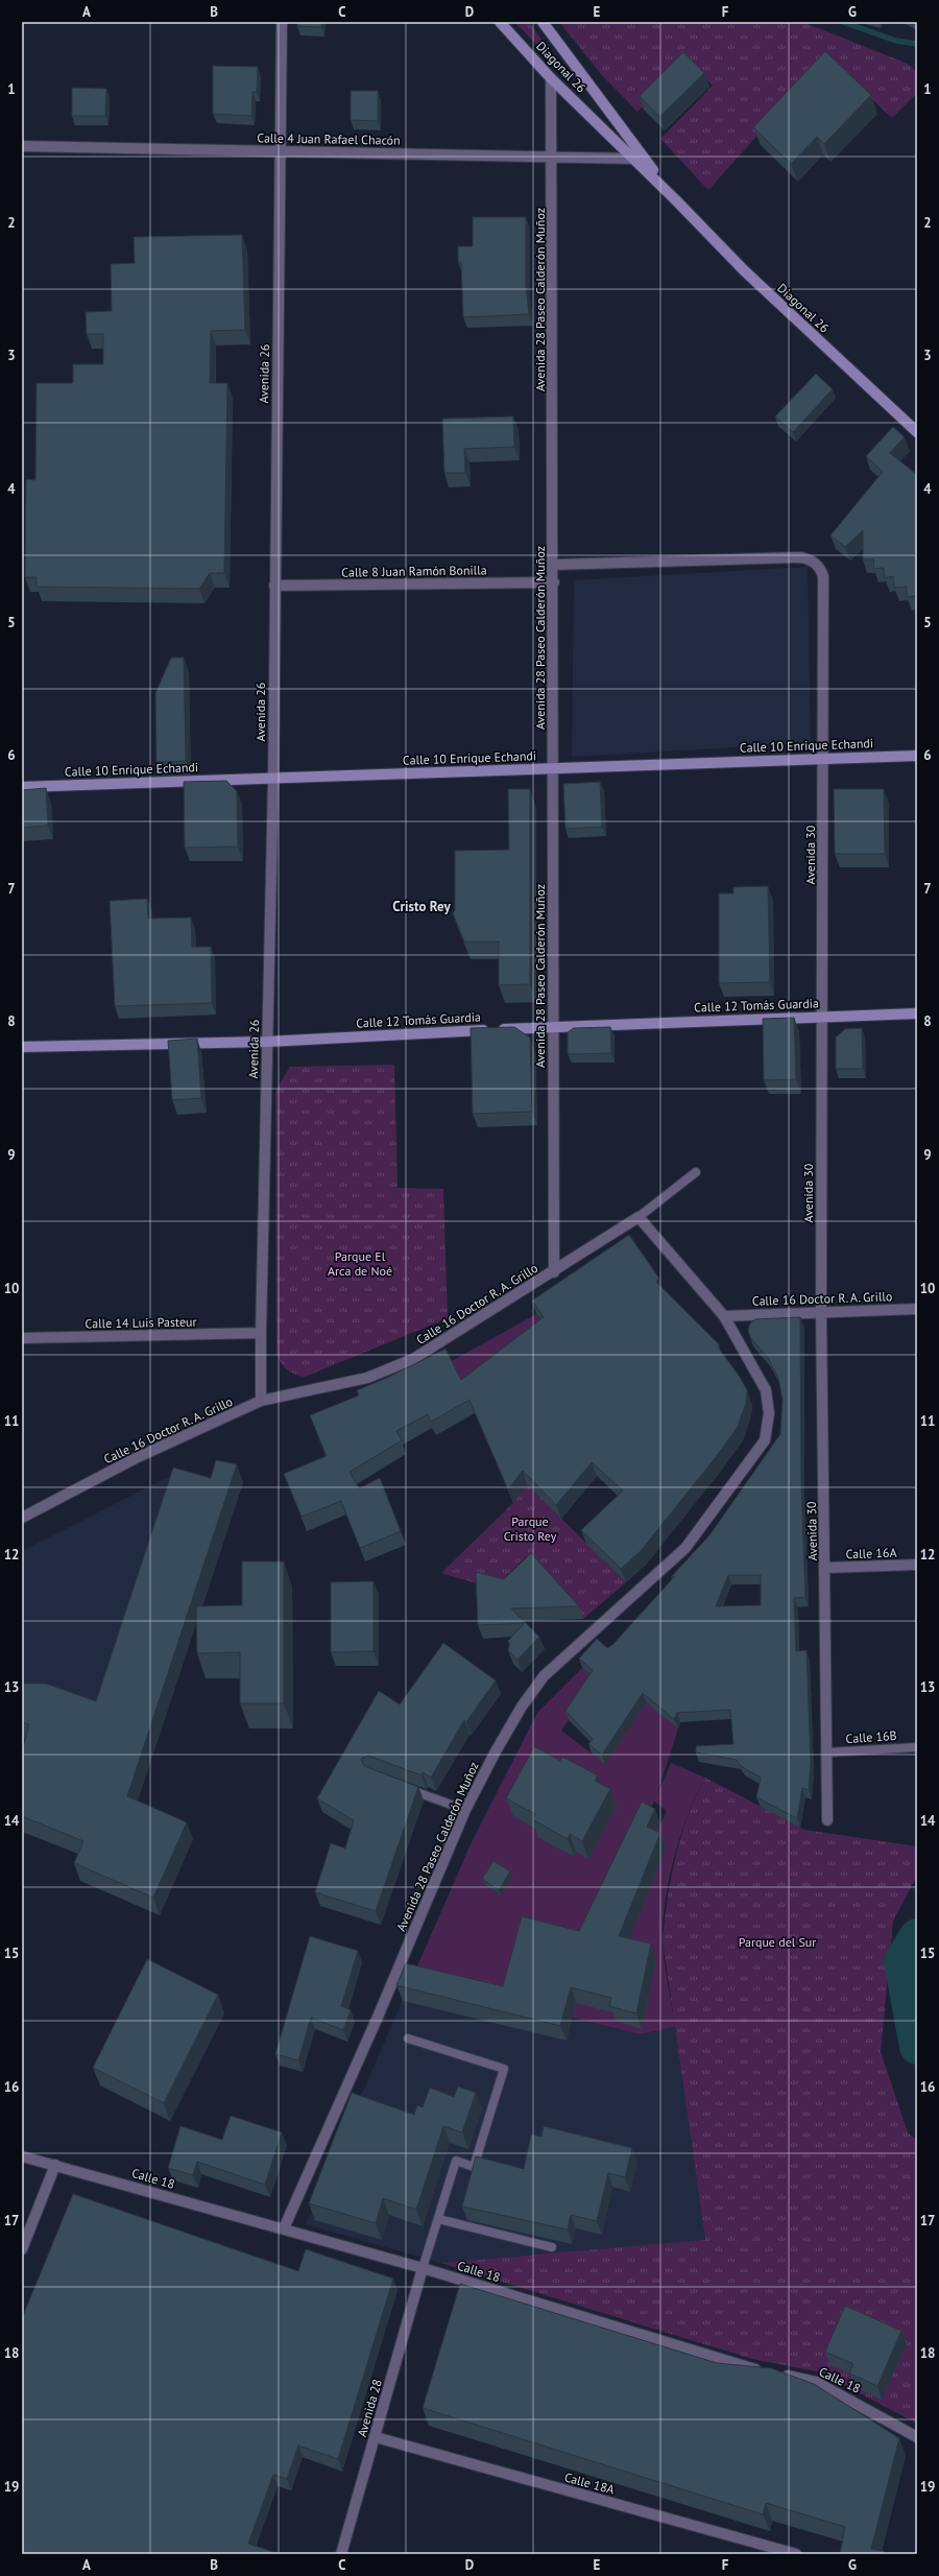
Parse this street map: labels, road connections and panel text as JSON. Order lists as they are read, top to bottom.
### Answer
{
  "streets": {
    "street": [
      "Diagonal 26",
      "Calle 4 Juan Rafael Chacón",
      "Avenida 28 Paseo Calderón Muñoz",
      "Avenida 26",
      "Calle 8 Juan Ramón Bonilla",
      "Calle 10 Enrique Echandi",
      "Avenida 30",
      "Calle 12 Tomás Guardia",
      "Calle 16 Doctor R. A. Grillo",
      "Calle 14 Luis Pasteur",
      "Calle 16A",
      "Calle 18",
      "Avenida 28",
      "Calle 18A"
    ],
    "lane": ["Calle 16B"]
  },
  "crossings": [
    ["Diagonal 26", "Calle 4 Juan Rafael Chacón"],
    ["Diagonal 26", "Avenida 28 Paseo Calderón Muñoz"],
    ["Calle 4 Juan Rafael Chacón", "Avenida 28 Paseo Calderón Muñoz"],
    ["Calle 4 Juan Rafael Chacón", "Avenida 26"],
    ["Avenida 28 Paseo Calderón Muñoz", "Calle 8 Juan Ramón Bonilla"],
    ["Avenida 28 Paseo Calderón Muñoz", "Calle 10 Enrique Echandi"],
    ["Avenida 28 Paseo Calderón Muñoz", "Avenida 30"],
    ["Avenida 28 Paseo Calderón Muñoz", "Calle 12 Tomás Guardia"],
    ["Avenida 28 Paseo Calderón Muñoz", "Calle 16 Doctor R. A. Grillo"],
    ["Avenida 28 Paseo Calderón Muñoz", "Calle 18"],
    ["Avenida 26", "Calle 8 Juan Ramón Bonilla"],
    ["Avenida 26", "Calle 10 Enrique Echandi"],
    ["Avenida 26", "Calle 12 Tomás Guardia"],
    ["Avenida 26", "Calle 16 Doctor R. A. Grillo"],
    ["Avenida 26", "Calle 14 Luis Pasteur"],
    ["Calle 10 Enrique Echandi", "Avenida 30"],
    ["Avenida 30", "Calle 12 Tomás Guardia"],
    ["Avenida 30", "Calle 16 Doctor R. A. Grillo"],
    ["Avenida 30", "Calle 16A"],
    ["Avenida 30", "Calle 16B"],
    ["Calle 18", "Avenida 28"],
    ["Avenida 28", "Calle 18A"]
  ],
  "districts": ["Cristo Rey"],
  "parks": ["Parque El Arca de Noé", "Parque Cristo Rey", "Parque del Sur"],
  "grid": {
    "columns": [
      "A",
      "B",
      "C",
      "D",
      "E",
      "F",
      "G"
    ],
    "rows": [
      "1",
      "2",
      "3",
      "4",
      "5",
      "6",
      "7",
      "8",
      "9",
      "10",
      "11",
      "12",
      "13",
      "14",
      "15",
      "16",
      "17",
      "18",
      "19"
    ]
  }
}
